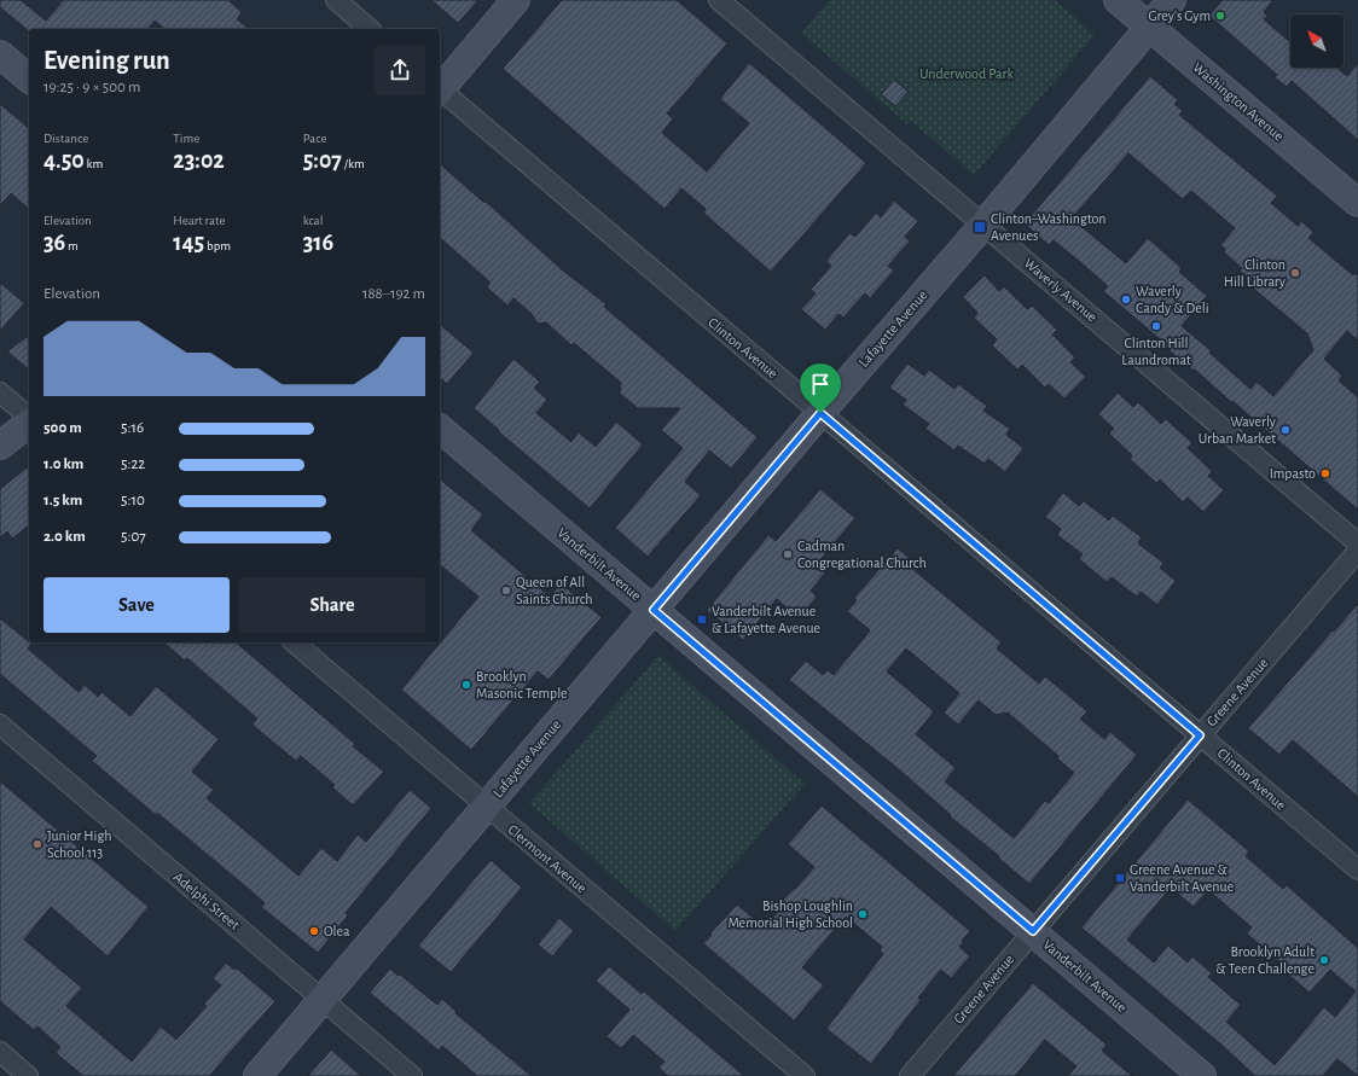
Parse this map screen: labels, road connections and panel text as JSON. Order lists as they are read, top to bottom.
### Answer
{
  "streets": {
    "main road": ["Washington Avenue", "Lafayette Avenue", "Vanderbilt Avenue"],
    "street": [
      "Waverly Avenue",
      "Clinton Avenue",
      "Greene Avenue",
      "Clermont Avenue",
      "Adelphi Street"
    ]
  },
  "crossings": [
    ["Washington Avenue", "Lafayette Avenue"],
    ["Waverly Avenue", "Lafayette Avenue"],
    ["Lafayette Avenue", "Clinton Avenue"],
    ["Lafayette Avenue", "Vanderbilt Avenue"],
    ["Lafayette Avenue", "Clermont Avenue"],
    ["Lafayette Avenue", "Adelphi Street"],
    ["Clinton Avenue", "Greene Avenue"],
    ["Vanderbilt Avenue", "Greene Avenue"]
  ],
  "parks": ["Underwood Park"],
  "places": {
    "other": [
      "Grey's Gym",
      "Clinton Hill Library",
      "Waverly Candy & Deli",
      "Clinton Hill Laundromat",
      "Waverly Urban Market",
      "Impasto",
      "Cadman Congregational Church",
      "Queen of All Saints Church",
      "Brooklyn Masonic Temple",
      "Junior High School 113",
      "Bishop Loughlin Memorial High School",
      "Olea",
      "Brooklyn Adult & Teen Challenge"
    ],
    "transit": ["Clinton–Washington Avenues", "Vanderbilt Avenue & Lafayette Avenue", "Greene Avenue & Vanderbilt Avenue"]
  },
  "north": "top left",
  "page": {
    "heading": ["Evening run", "19:25 · 9 × 500 m"],
    "stats": [
      ["Distance", "4.50 km"],
      ["Time", "23:02"],
      ["Pace", "5:07 /km"],
      ["Elevation", "36 m"],
      ["Heart rate", "145 bpm"],
      ["kcal", "316"]
    ],
    "chart": ["Elevation", "188–192 m"],
    "list": [
      {
        "name": "500 m",
        "note": "5:16"
      },
      {
        "name": "1.0 km",
        "note": "5:22"
      },
      {
        "name": "1.5 km",
        "note": "5:10"
      },
      {
        "name": "2.0 km",
        "note": "5:07"
      }
    ],
    "buttons": ["Save", "Share"]
  }
}
